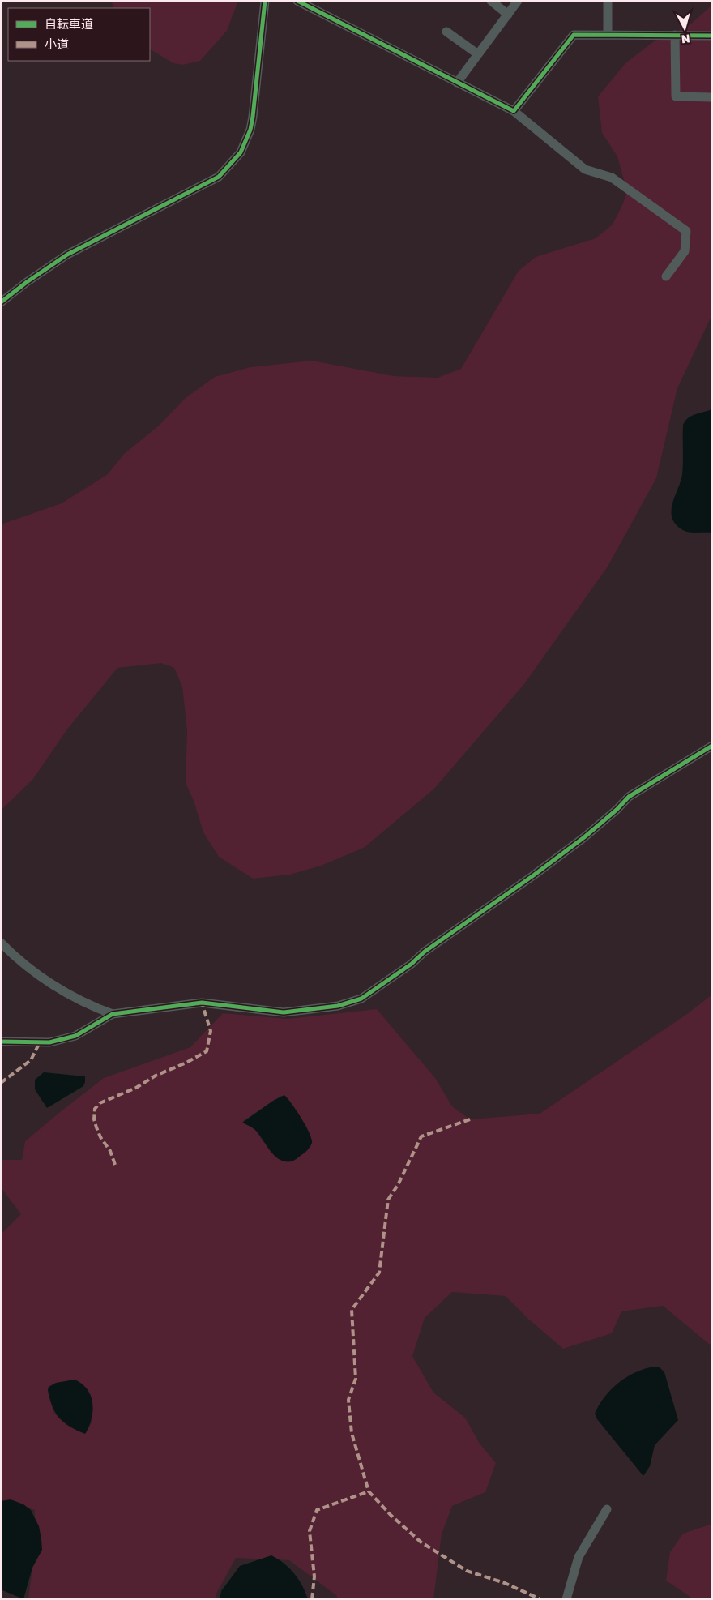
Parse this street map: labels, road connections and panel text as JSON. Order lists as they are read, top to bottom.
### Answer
{
  "legend": ["自転車道", "小道"],
  "north": "bottom"
}
